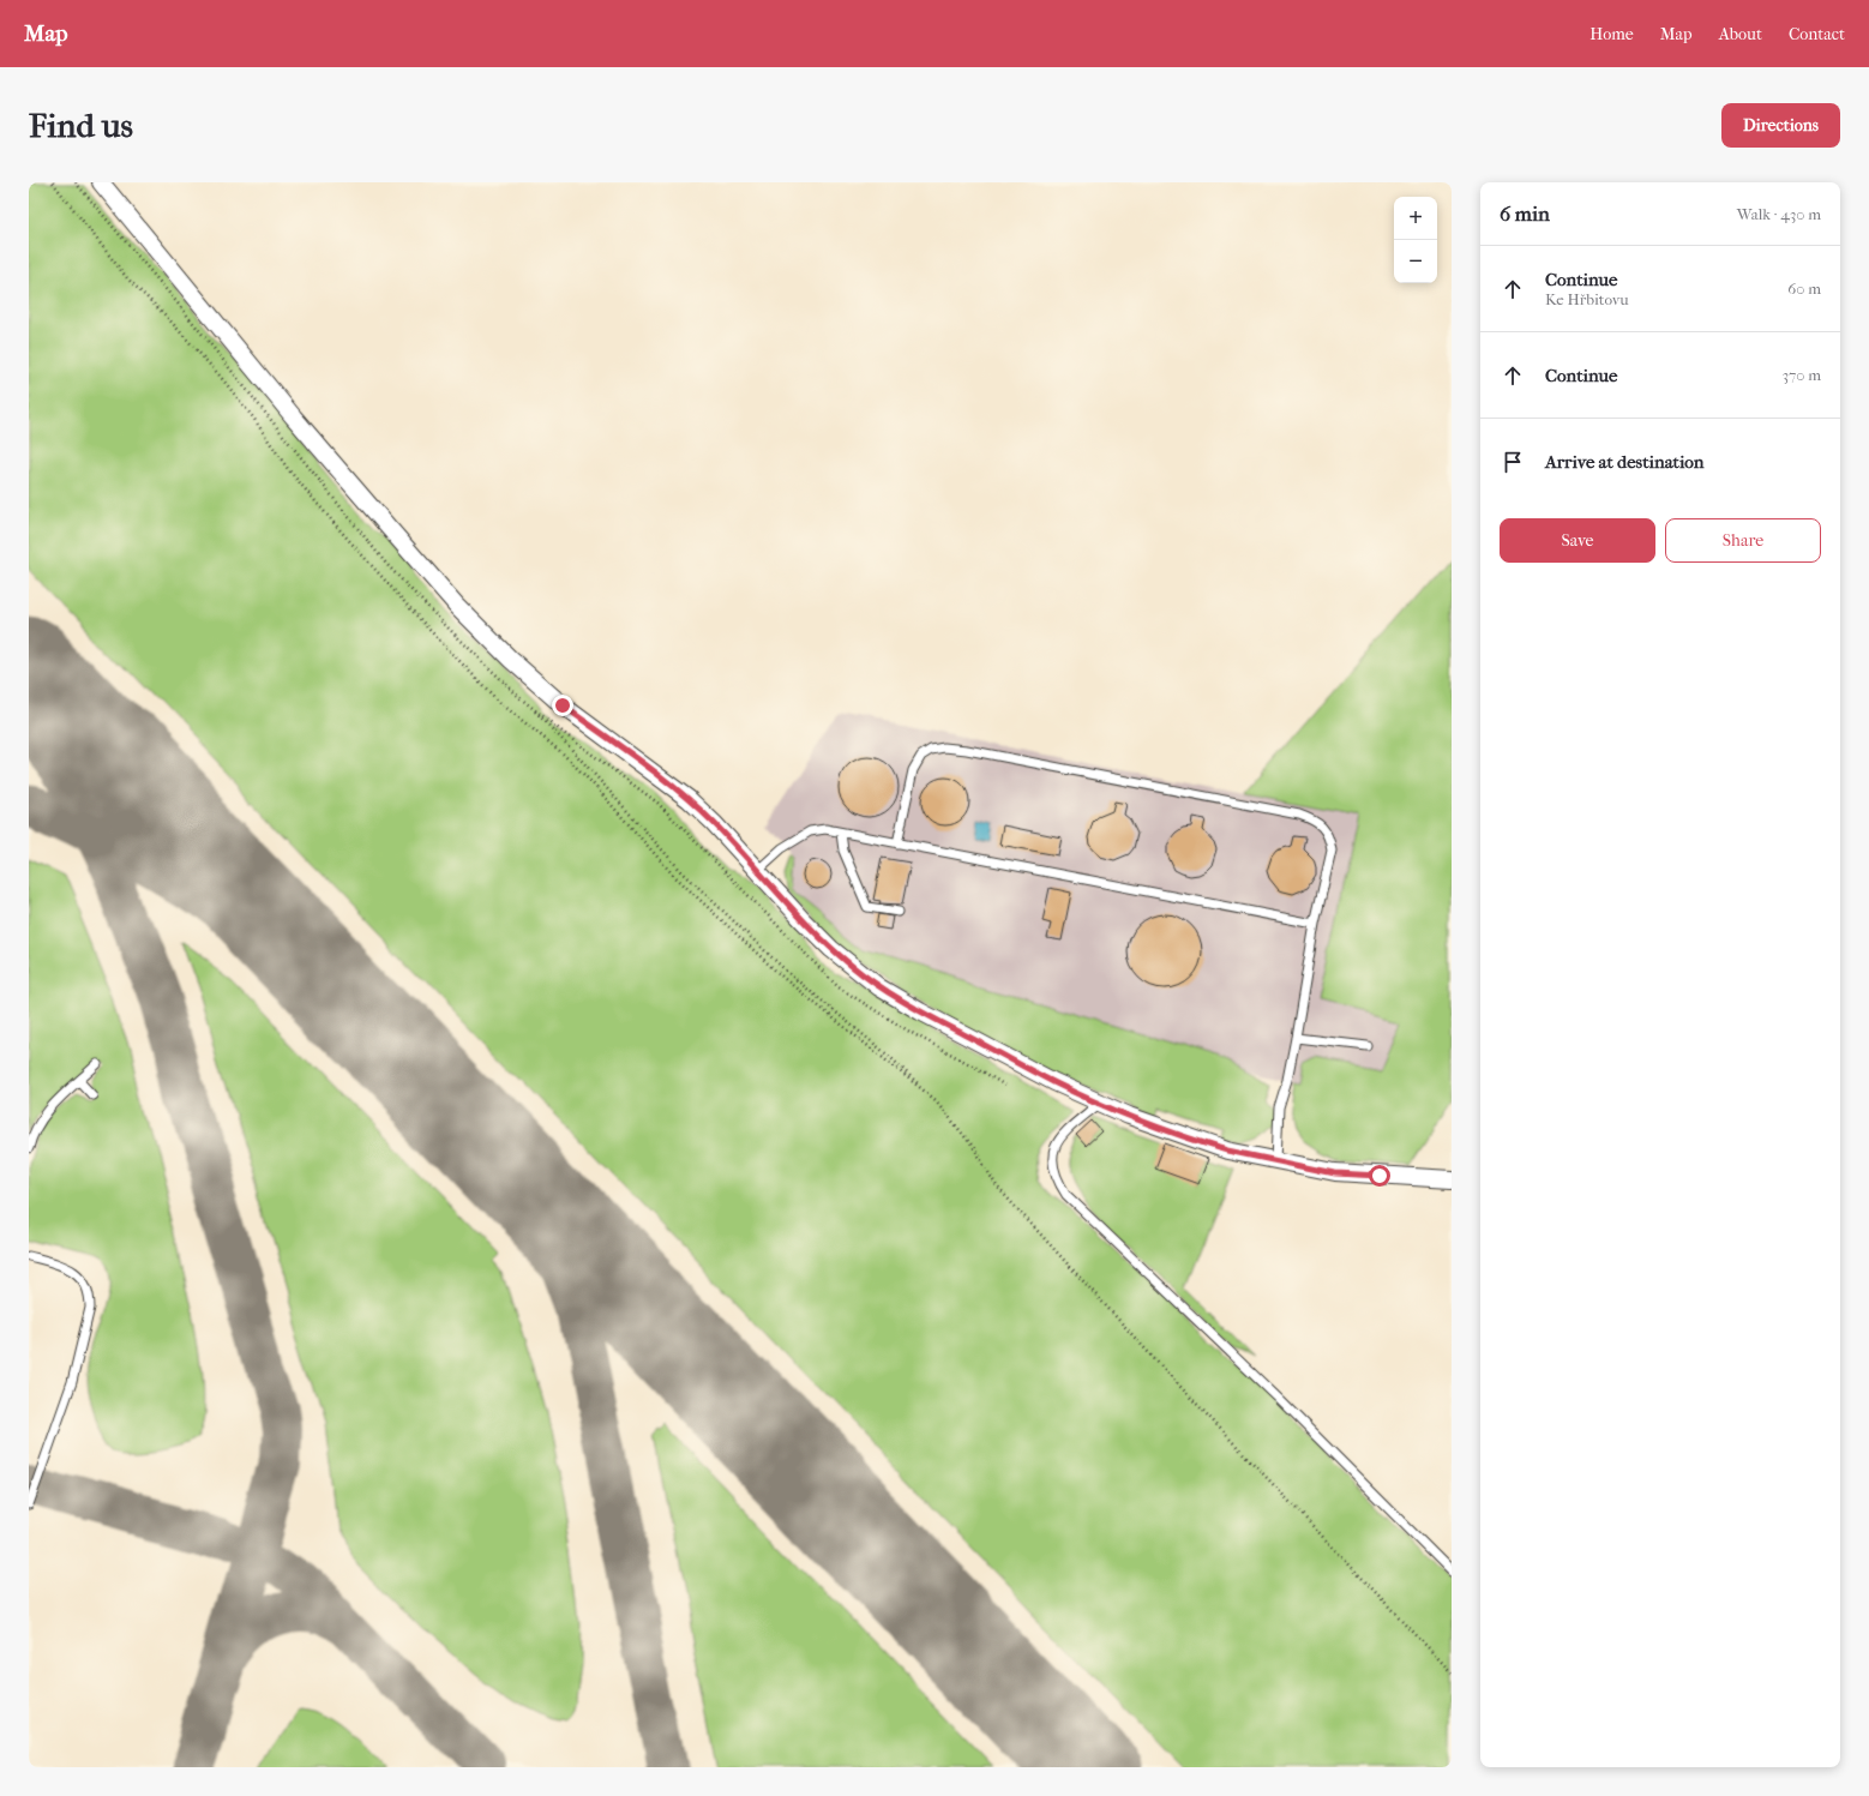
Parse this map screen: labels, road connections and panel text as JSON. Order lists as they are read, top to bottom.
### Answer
{
  "page": {
    "header": "Map",
    "nav": [
      "Home",
      "Map",
      "About",
      "Contact"
    ],
    "buttons": [
      "Directions",
      ["Save", "Share"]
    ],
    "title": "Find us",
    "heading": ["6 min", "Walk · 430 m"],
    "map_buttons": ["+", "−"],
    "list": [
      ["Continue", "Ke Hřbitovu", "60 m"],
      ["Continue", "370 m"],
      "Arrive at destination"
    ]
  }
}
